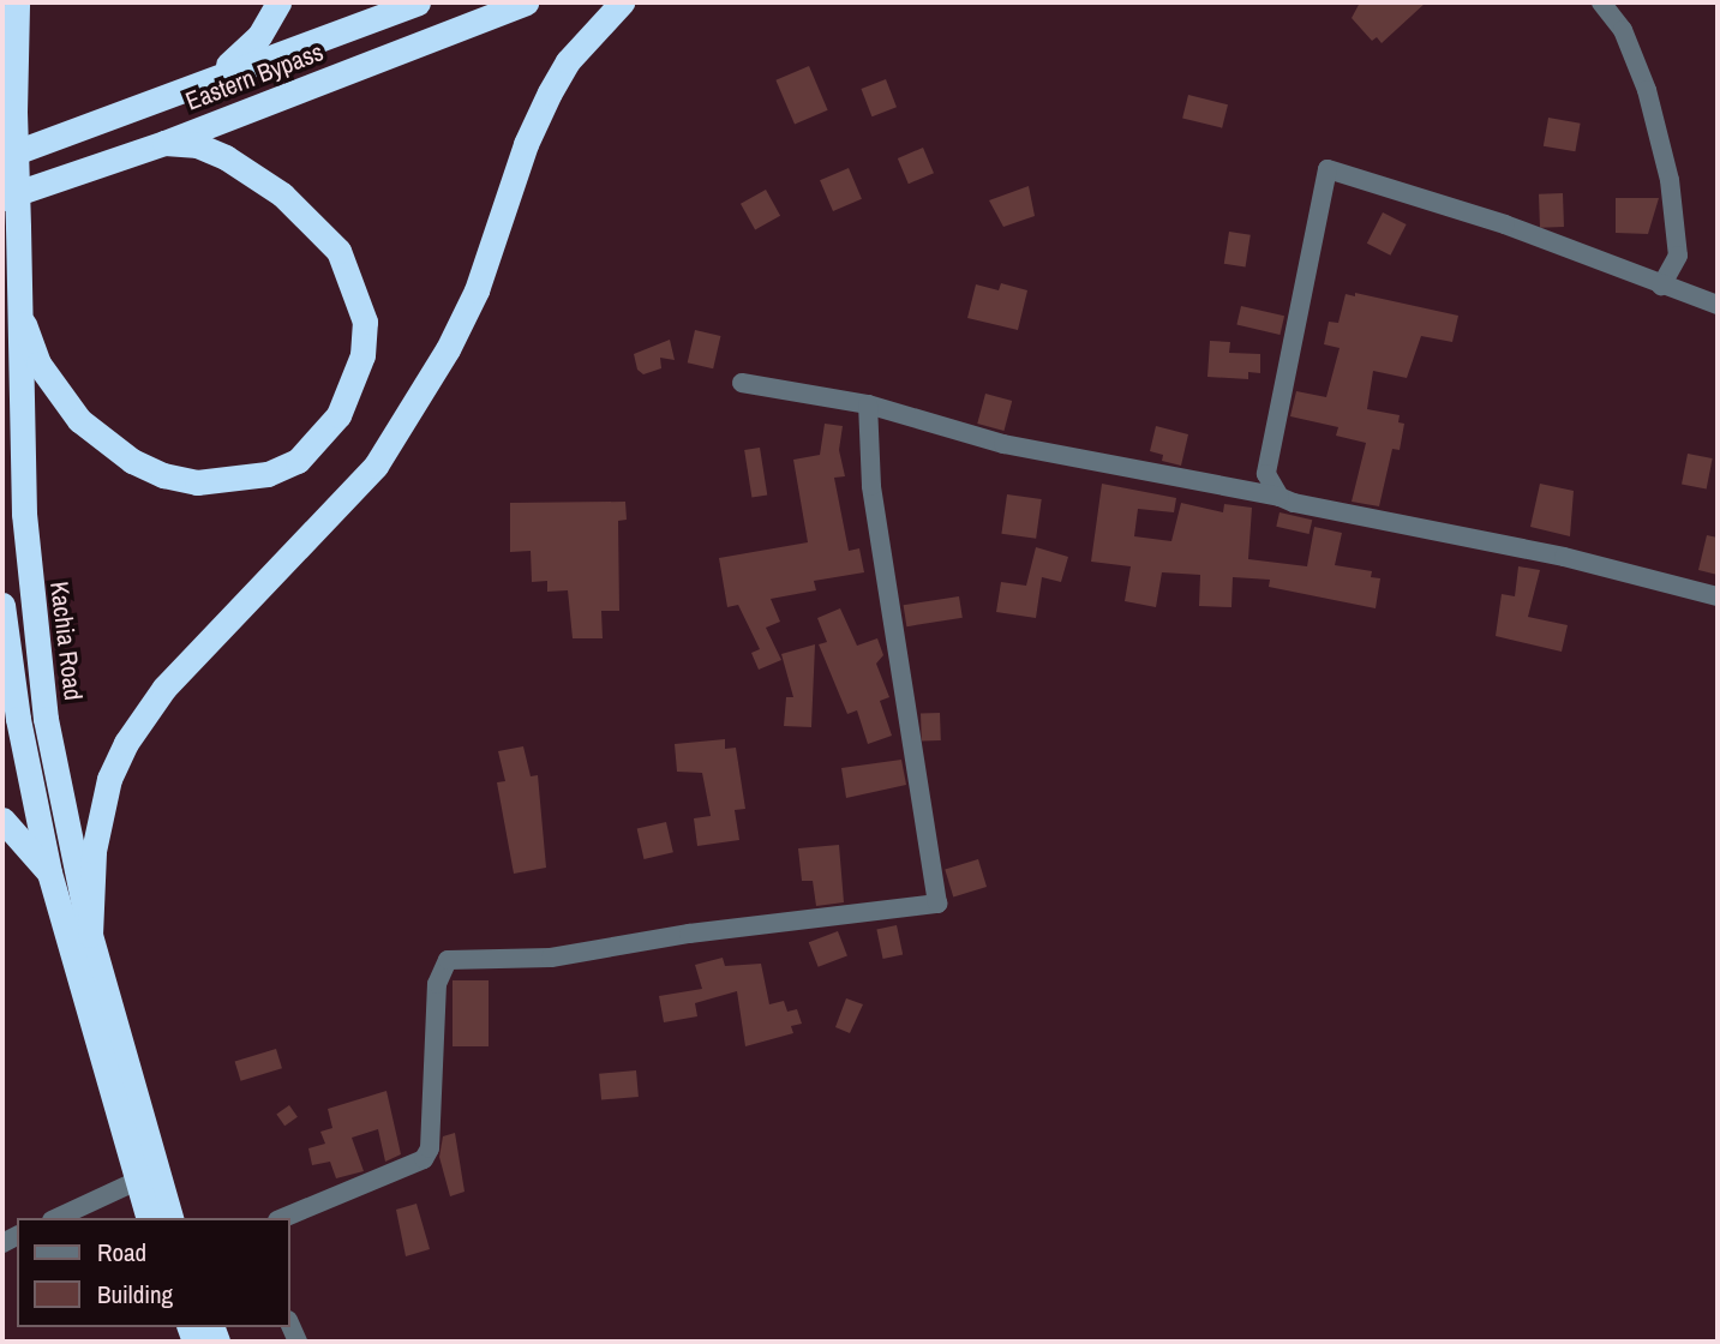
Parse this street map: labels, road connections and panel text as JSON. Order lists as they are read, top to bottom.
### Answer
{
  "streets": {
    "highway": ["Eastern Bypass", "Kachia Road"]
  },
  "legend": ["Road", "Building"]
}
